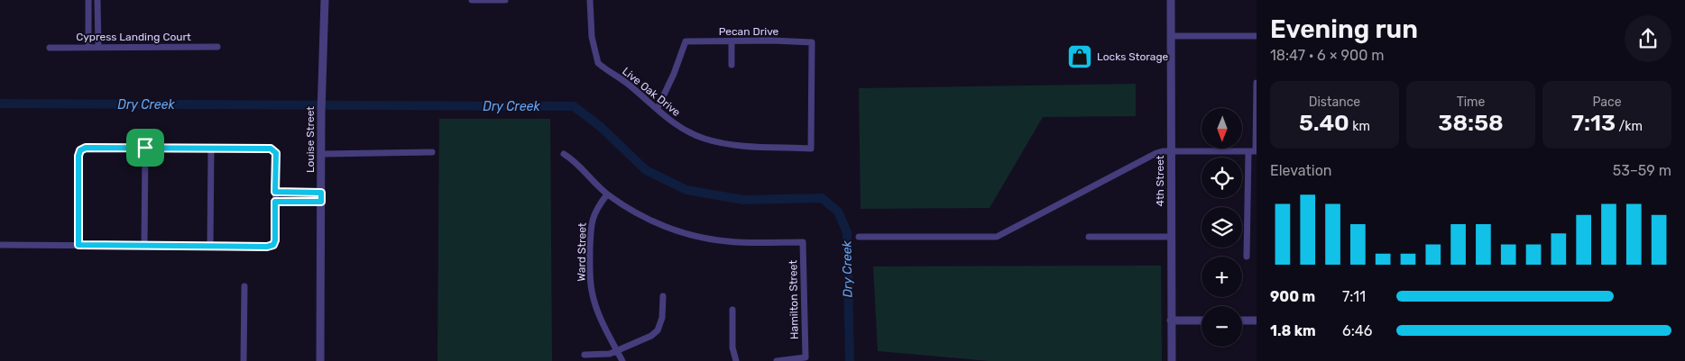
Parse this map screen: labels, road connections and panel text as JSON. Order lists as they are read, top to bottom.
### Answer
{
  "streets": {
    "street": [
      "Pecan Drive",
      "Cypress Landing Court",
      "Live Oak Drive",
      "Louise Street",
      "4th Street",
      "Ward Street",
      "Hamilton Street"
    ]
  },
  "crossings": [
    ["Pecan Drive", "Live Oak Drive"],
    ["Ward Street", "Hamilton Street"]
  ],
  "water": ["Dry Creek"],
  "places": {
    "shop": ["Locks Storage"]
  },
  "north": "bottom",
  "page": {
    "heading": ["Evening run", "18:47 · 6 × 900 m"],
    "stats": [
      ["Distance", "5.40 km"],
      ["Time", "38:58"],
      ["Pace", "7:13 /km"]
    ],
    "map_buttons": ["+", "−"],
    "chart": ["Elevation", "53–59 m"],
    "list": [
      {
        "name": "900 m",
        "note": "7:11"
      },
      {
        "name": "1.8 km",
        "note": "6:46"
      }
    ]
  }
}
